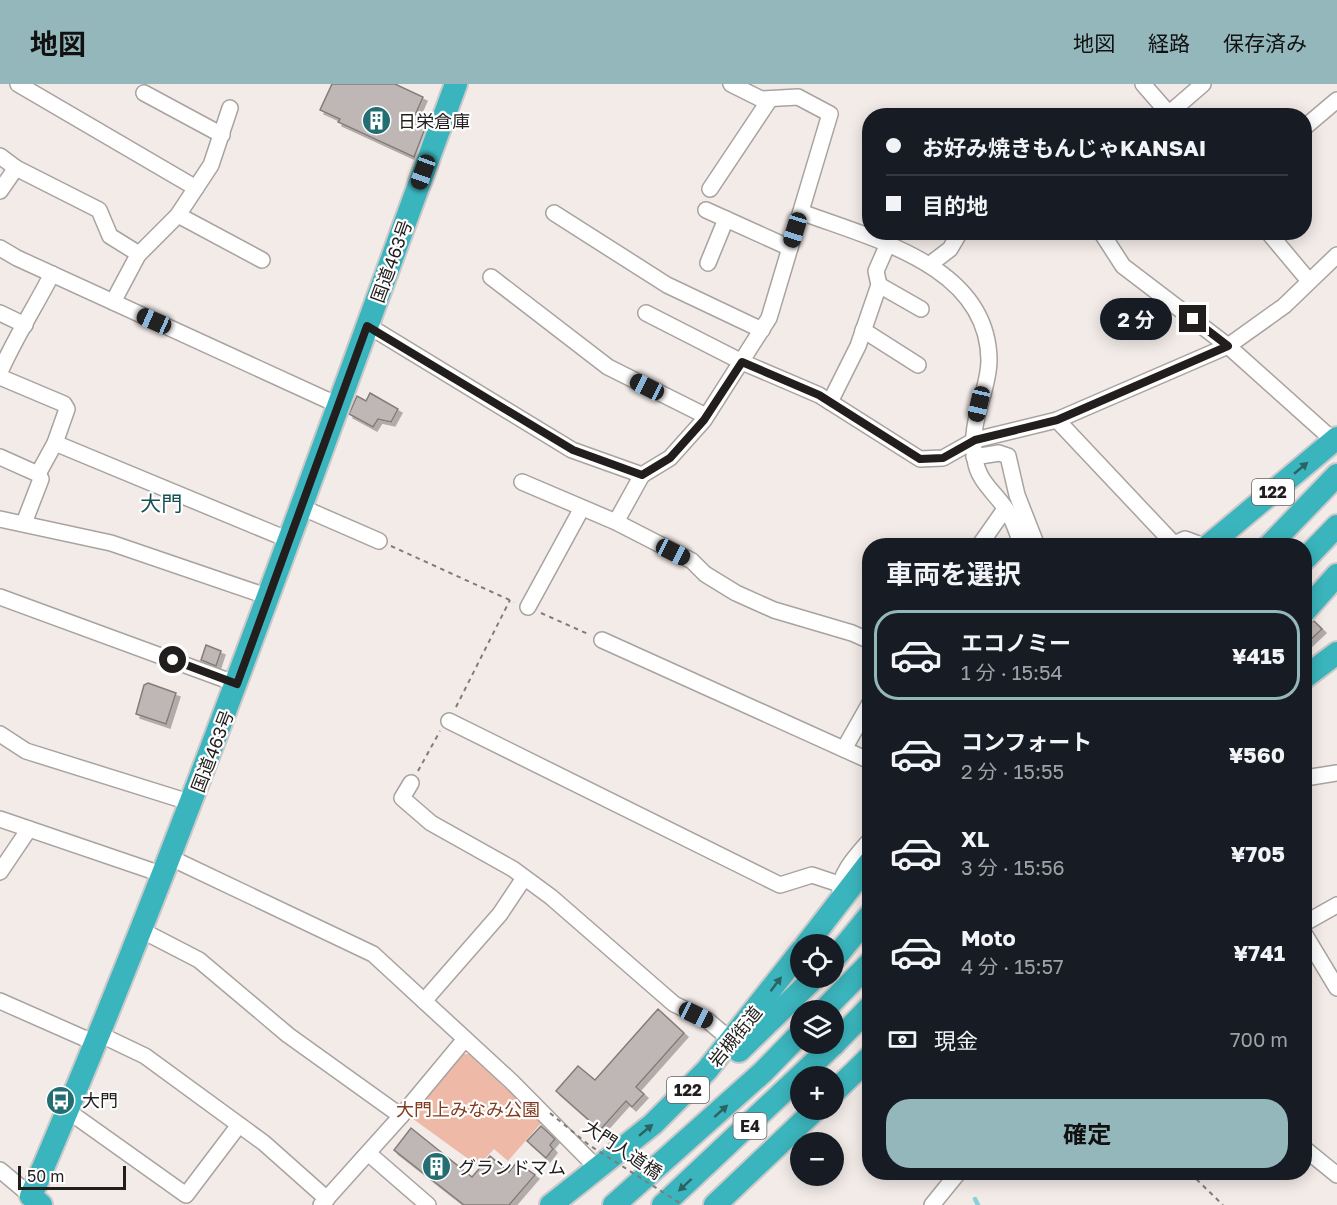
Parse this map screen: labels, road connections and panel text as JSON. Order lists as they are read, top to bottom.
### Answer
{
  "streets": {
    "highway": [
      "国道463号",
      "122",
      "岩槻街道",
      "E4"
    ],
    "path": ["大門人道橋"]
  },
  "districts": ["大門"],
  "parks": ["大門上みなみ公園"],
  "places": {
    "building": ["日栄倉庫", "グランドマム"],
    "bus stop": ["大門"]
  },
  "scale_bar": "50 m",
  "page": {
    "header": "地図",
    "nav": ["地図", "経路", "保存済み"],
    "banner": ["お好み焼きもんじゃKANSAI", "目的地"],
    "bubble": "2 分",
    "heading": "車両を選択",
    "list": [
      {
        "name": "エコノミー",
        "note": "1 分 · 15:54",
        "value": "¥415"
      },
      {
        "name": "コンフォート",
        "note": "2 分 · 15:55",
        "value": "¥560"
      },
      {
        "name": "XL",
        "note": "3 分 · 15:56",
        "value": "¥705"
      },
      {
        "name": "Moto",
        "note": "4 分 · 15:57",
        "value": "¥741"
      }
    ],
    "map_buttons": ["+", "−"],
    "pay": ["現金", "700 m"],
    "buttons": "確定",
    "scale": "50 m"
  }
}
